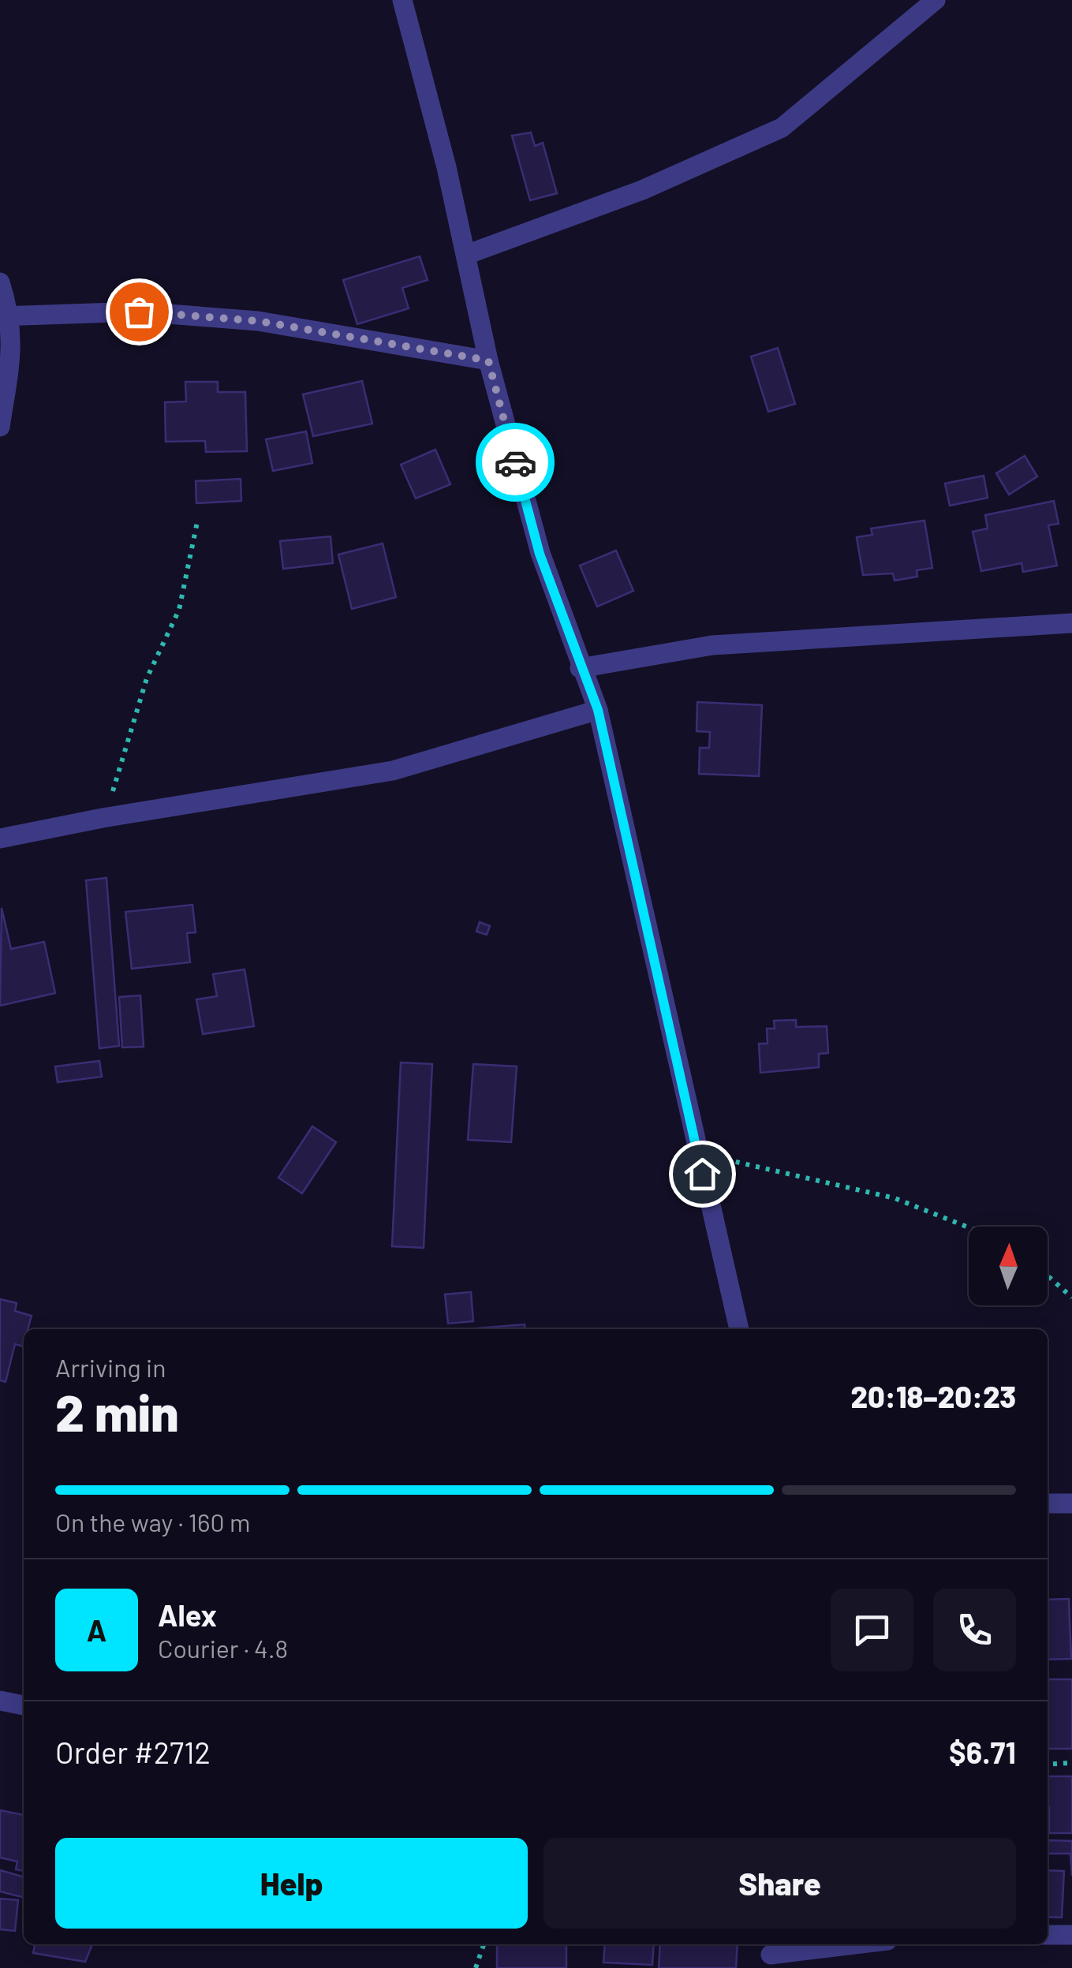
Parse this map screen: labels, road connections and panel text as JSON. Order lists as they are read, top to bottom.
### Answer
{
  "north": "top",
  "page": {
    "heading": ["2 min", "Arriving in", "20:18–20:23"],
    "panel": [
      "Alex",
      "Courier · 4.8",
      "Order #2712",
      "$6.71"
    ],
    "bar": "On the way · 160 m",
    "round": "A",
    "buttons": ["Help", "Share"]
  }
}
